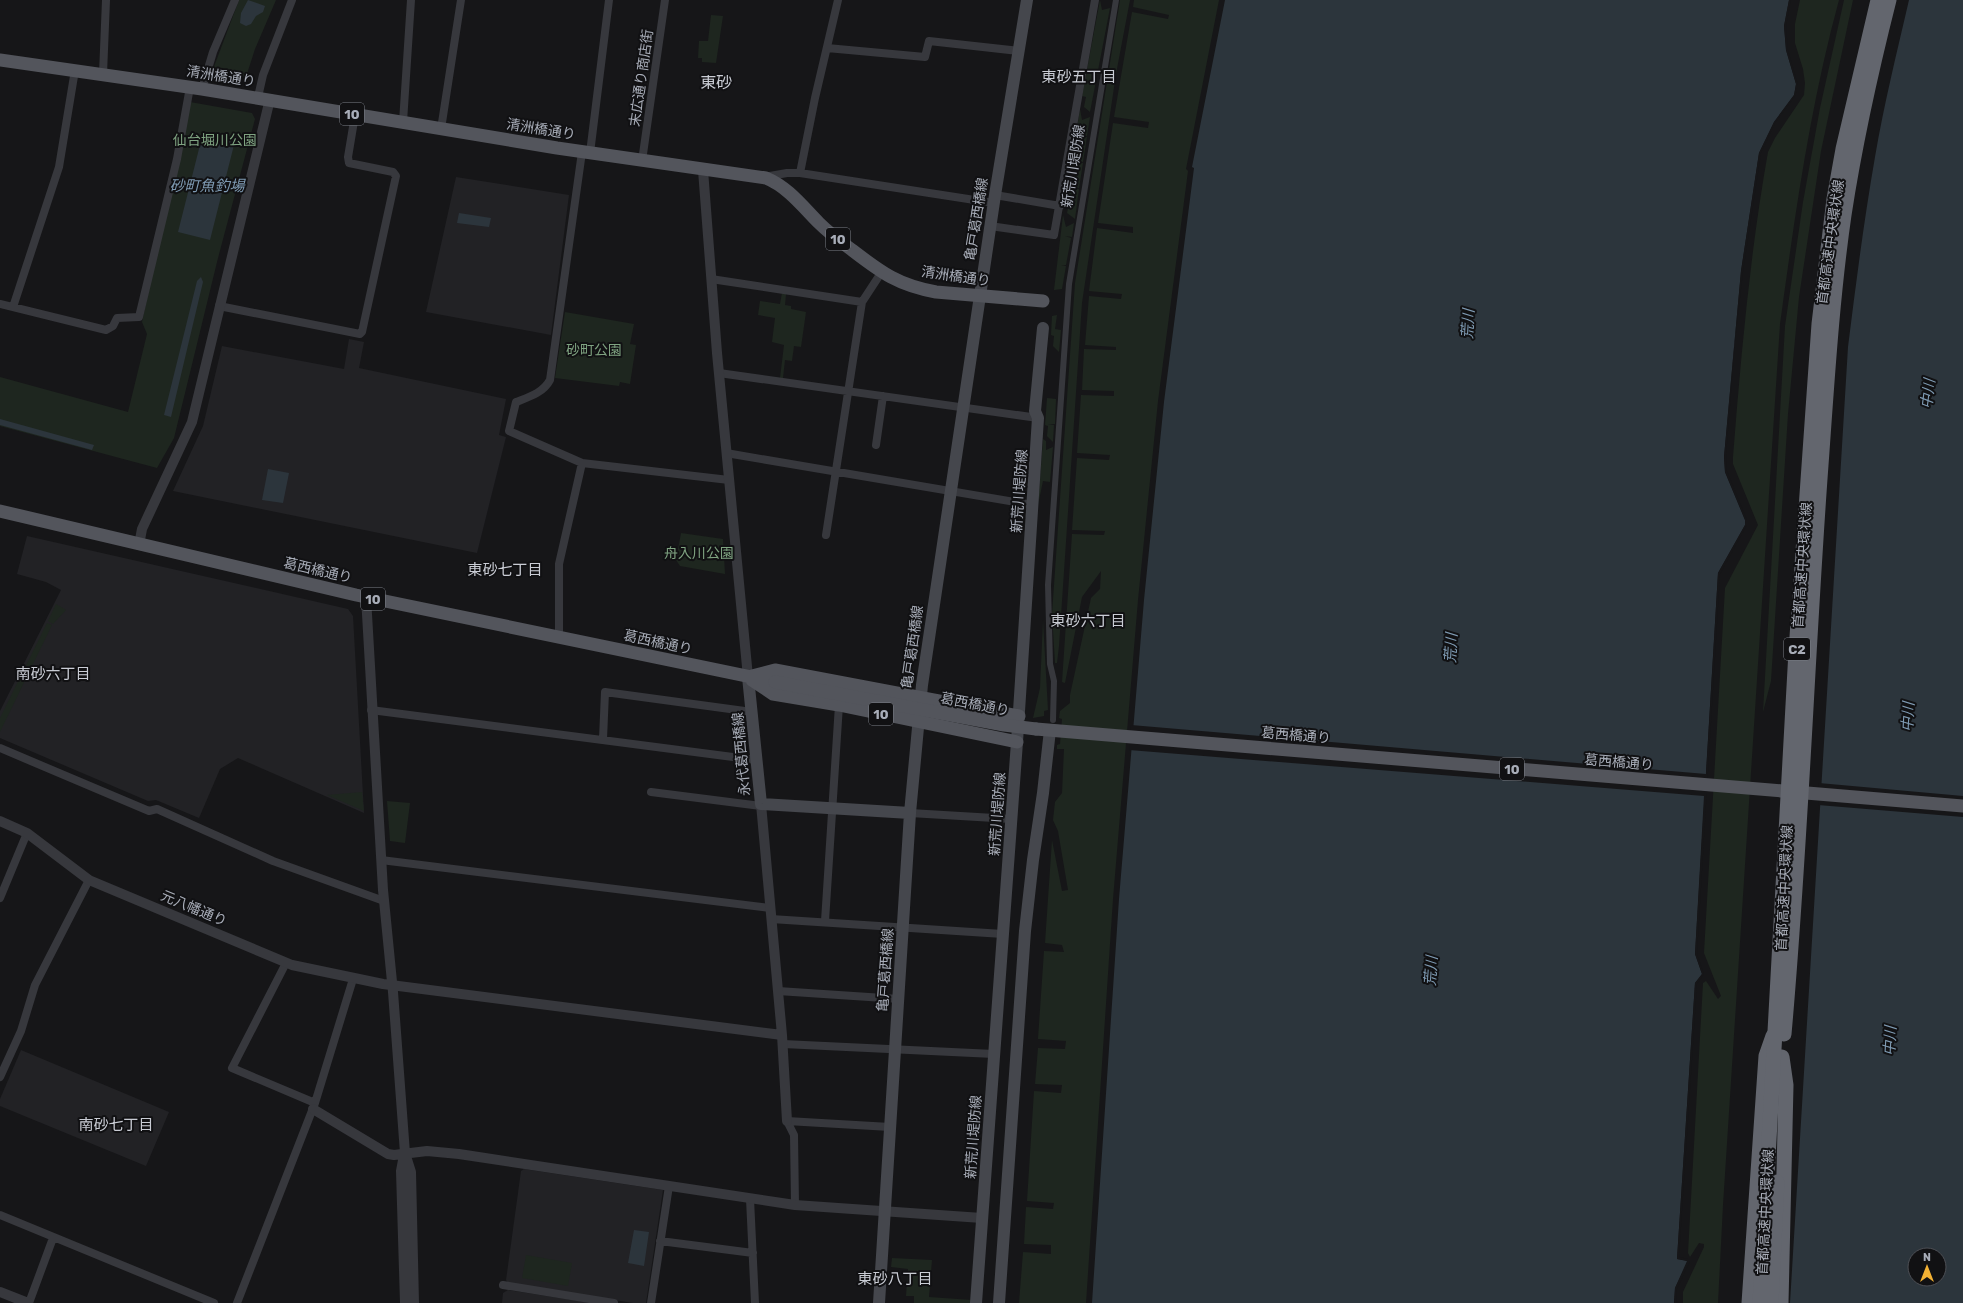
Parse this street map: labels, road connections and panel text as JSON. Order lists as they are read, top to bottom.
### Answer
{
  "streets": {
    "highway": ["首都高速中央環状線", "C2"],
    "main road": [
      "清洲橋通り",
      "10",
      "新荒川堤防線",
      "亀戸葛西橋線",
      "葛西橋通り",
      "永代葛西橋線"
    ],
    "street": ["末広通り商店街", "元八幡通り"]
  },
  "crossings": [
    ["清洲橋通り", "末広通り商店街"],
    ["清洲橋通り", "亀戸葛西橋線"],
    ["10", "新荒川堤防線"],
    ["10", "亀戸葛西橋線"],
    ["10", "葛西橋通り"],
    ["10", "永代葛西橋線"],
    ["新荒川堤防線", "葛西橋通り"],
    ["亀戸葛西橋線", "永代葛西橋線"],
    ["葛西橋通り", "永代葛西橋線"]
  ],
  "districts": [
    "東砂五丁目",
    "東砂",
    "東砂七丁目",
    "東砂六丁目",
    "南砂六丁目",
    "南砂七丁目",
    "東砂八丁目"
  ],
  "water": ["砂町魚釣場", "荒川", "中川"],
  "parks": ["仙台堀川公園", "砂町公園", "舟入川公園"],
  "north": "top"
}
